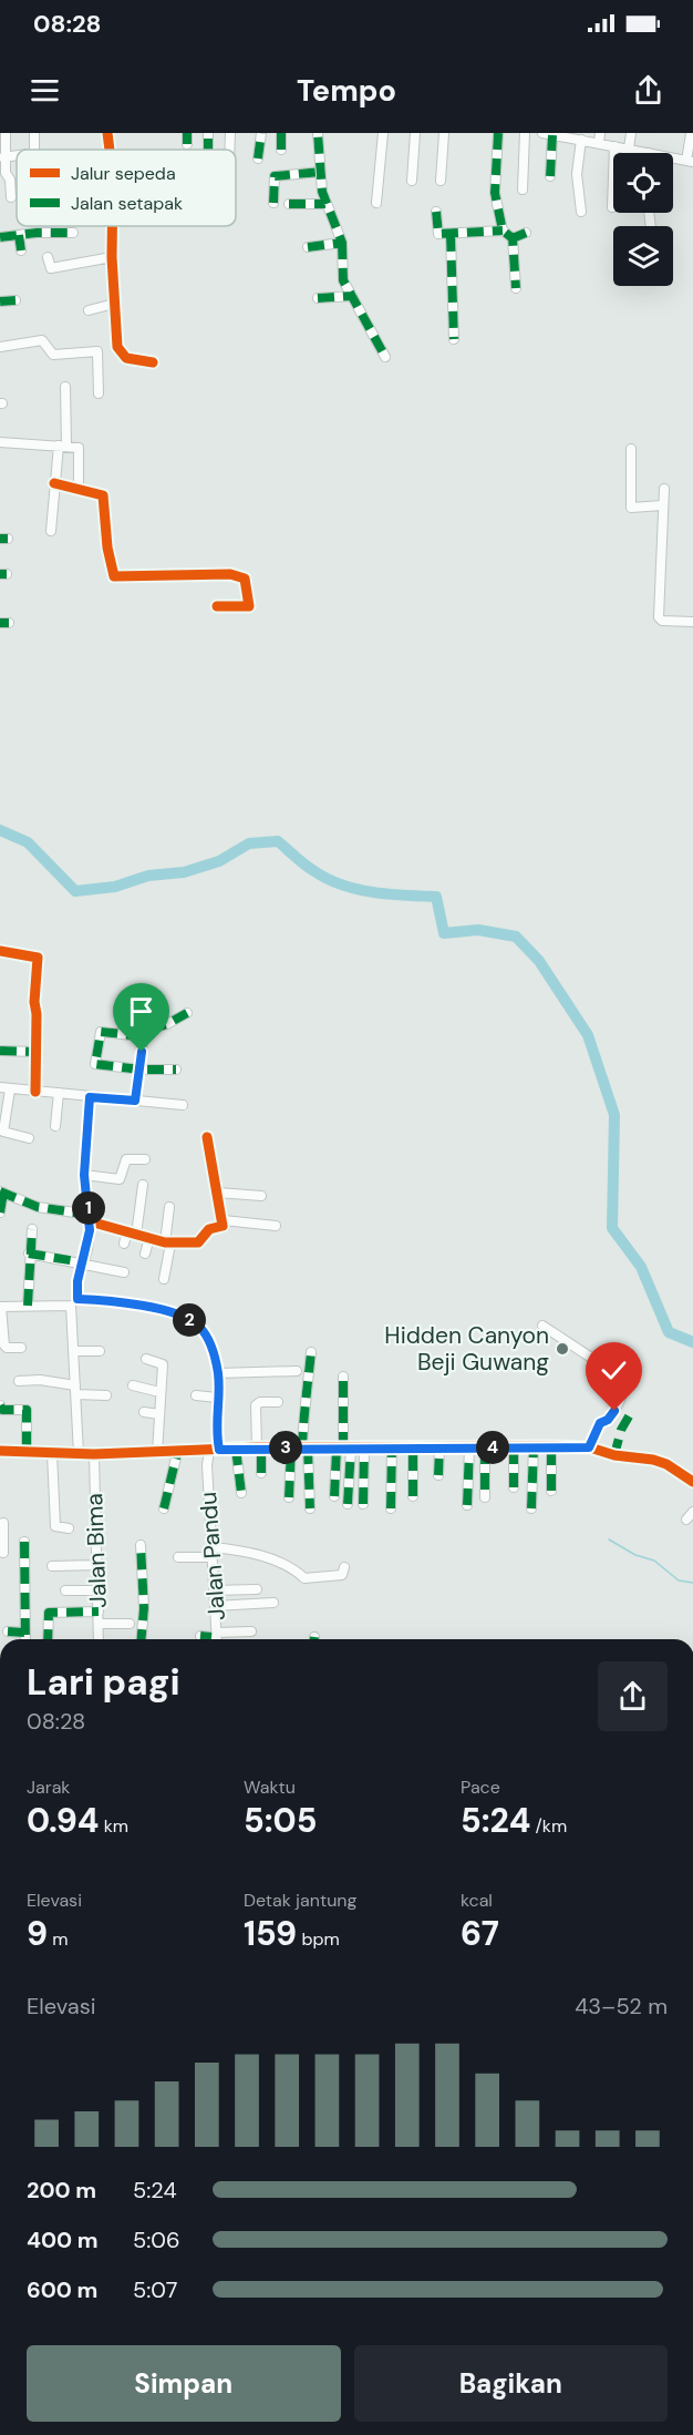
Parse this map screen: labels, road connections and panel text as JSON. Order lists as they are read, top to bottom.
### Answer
{
  "streets": {
    "street": ["Jalan Bima", "Jalan Pandu"]
  },
  "places": ["Hidden Canyon Beji Guwang"],
  "legend": ["Jalur sepeda", "Jalan setapak"],
  "page": {
    "status": "08:28",
    "header": "Tempo",
    "pins": [
      "1",
      "2",
      "3",
      "4"
    ],
    "heading": ["Lari pagi", "08:28"],
    "stats": [
      ["Jarak", "0.94 km"],
      ["Waktu", "5:05"],
      ["Pace", "5:24 /km"],
      ["Elevasi", "9 m"],
      ["Detak jantung", "159 bpm"],
      ["kcal", "67"]
    ],
    "chart": ["Elevasi", "43–52 m"],
    "list": [
      {
        "name": "200 m",
        "note": "5:24"
      },
      {
        "name": "400 m",
        "note": "5:06"
      },
      {
        "name": "600 m",
        "note": "5:07"
      }
    ],
    "buttons": ["Simpan", "Bagikan"]
  }
}
